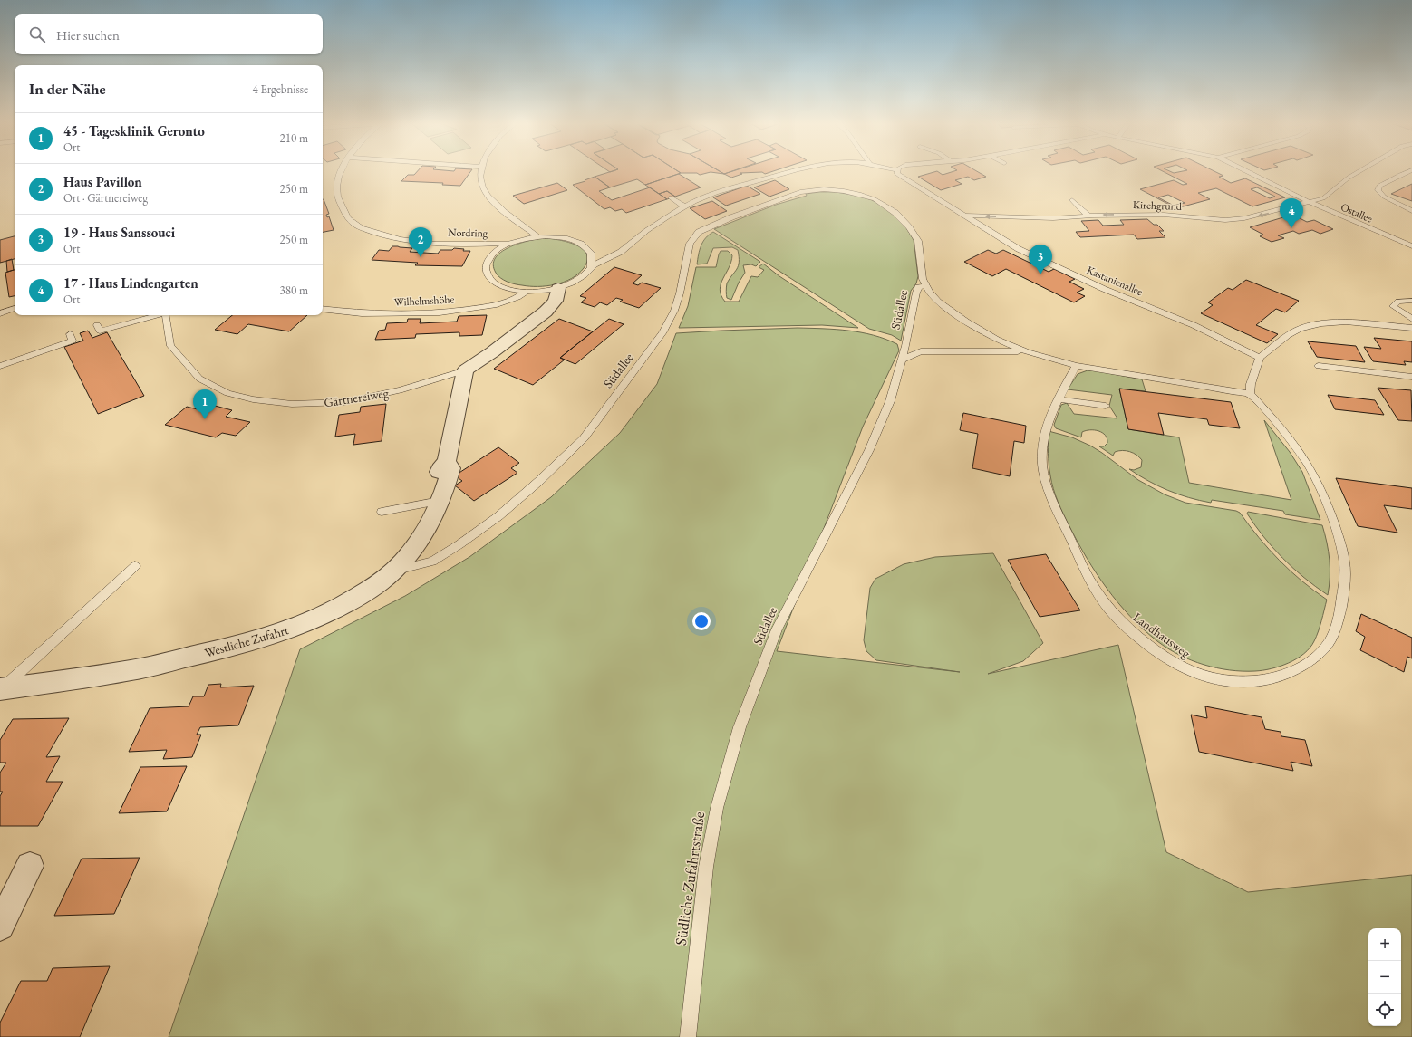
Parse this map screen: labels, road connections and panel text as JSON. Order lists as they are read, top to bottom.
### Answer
{
  "streets": {
    "street": ["Gärtnereiweg", "Westliche Zufahrt"],
    "lane": [
      "Kirchgrund",
      "Ostallee",
      "Nordring",
      "Kastanienallee",
      "Wilhelmshöhe",
      "Südallee",
      "Landhausweg",
      "Südliche Zufahrtstraße"
    ]
  },
  "crossings": [
    ["Kirchgrund", "Ostallee"],
    ["Kirchgrund", "Kastanienallee"],
    ["Südallee", "Westliche Zufahrt"],
    ["Südallee", "Südliche Zufahrtstraße"],
    ["Gärtnereiweg", "Westliche Zufahrt"]
  ],
  "one_way": ["Kirchgrund"],
  "page": {
    "search": "Hier suchen",
    "heading": ["In der Nähe", "4 Ergebnisse"],
    "list": [
      {
        "mark": "1",
        "name": "45 - Tagesklinik Geronto",
        "note": "Ort",
        "value": "210 m"
      },
      {
        "mark": "2",
        "name": "Haus Pavillon",
        "note": "Ort · Gärtnereiweg",
        "value": "250 m"
      },
      {
        "mark": "3",
        "name": "19 - Haus Sanssouci",
        "note": "Ort",
        "value": "250 m"
      },
      {
        "mark": "4",
        "name": "17 - Haus Lindengarten",
        "note": "Ort",
        "value": "380 m"
      }
    ],
    "pins": [
      "4",
      "2",
      "3",
      "1"
    ],
    "map_buttons": ["+", "−"]
  }
}
